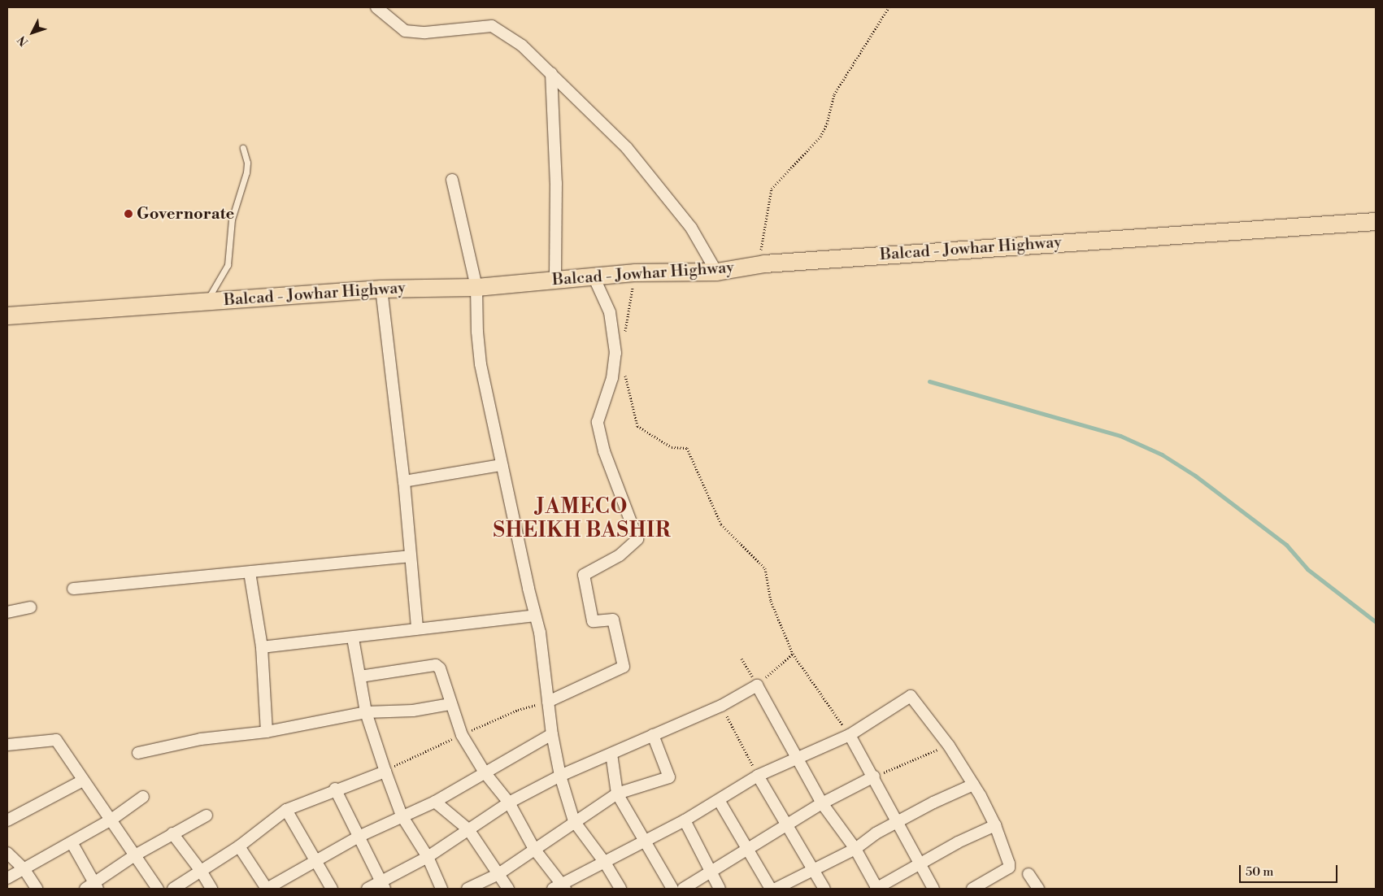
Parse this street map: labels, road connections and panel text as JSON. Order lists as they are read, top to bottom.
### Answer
{
  "streets": {
    "main road": ["Balcad - Jowhar Highway"]
  },
  "districts": ["JAMECO SHEIKH BASHIR"],
  "places": ["Governorate"],
  "scale_bar": "50 m",
  "north": "bottom left"
}
